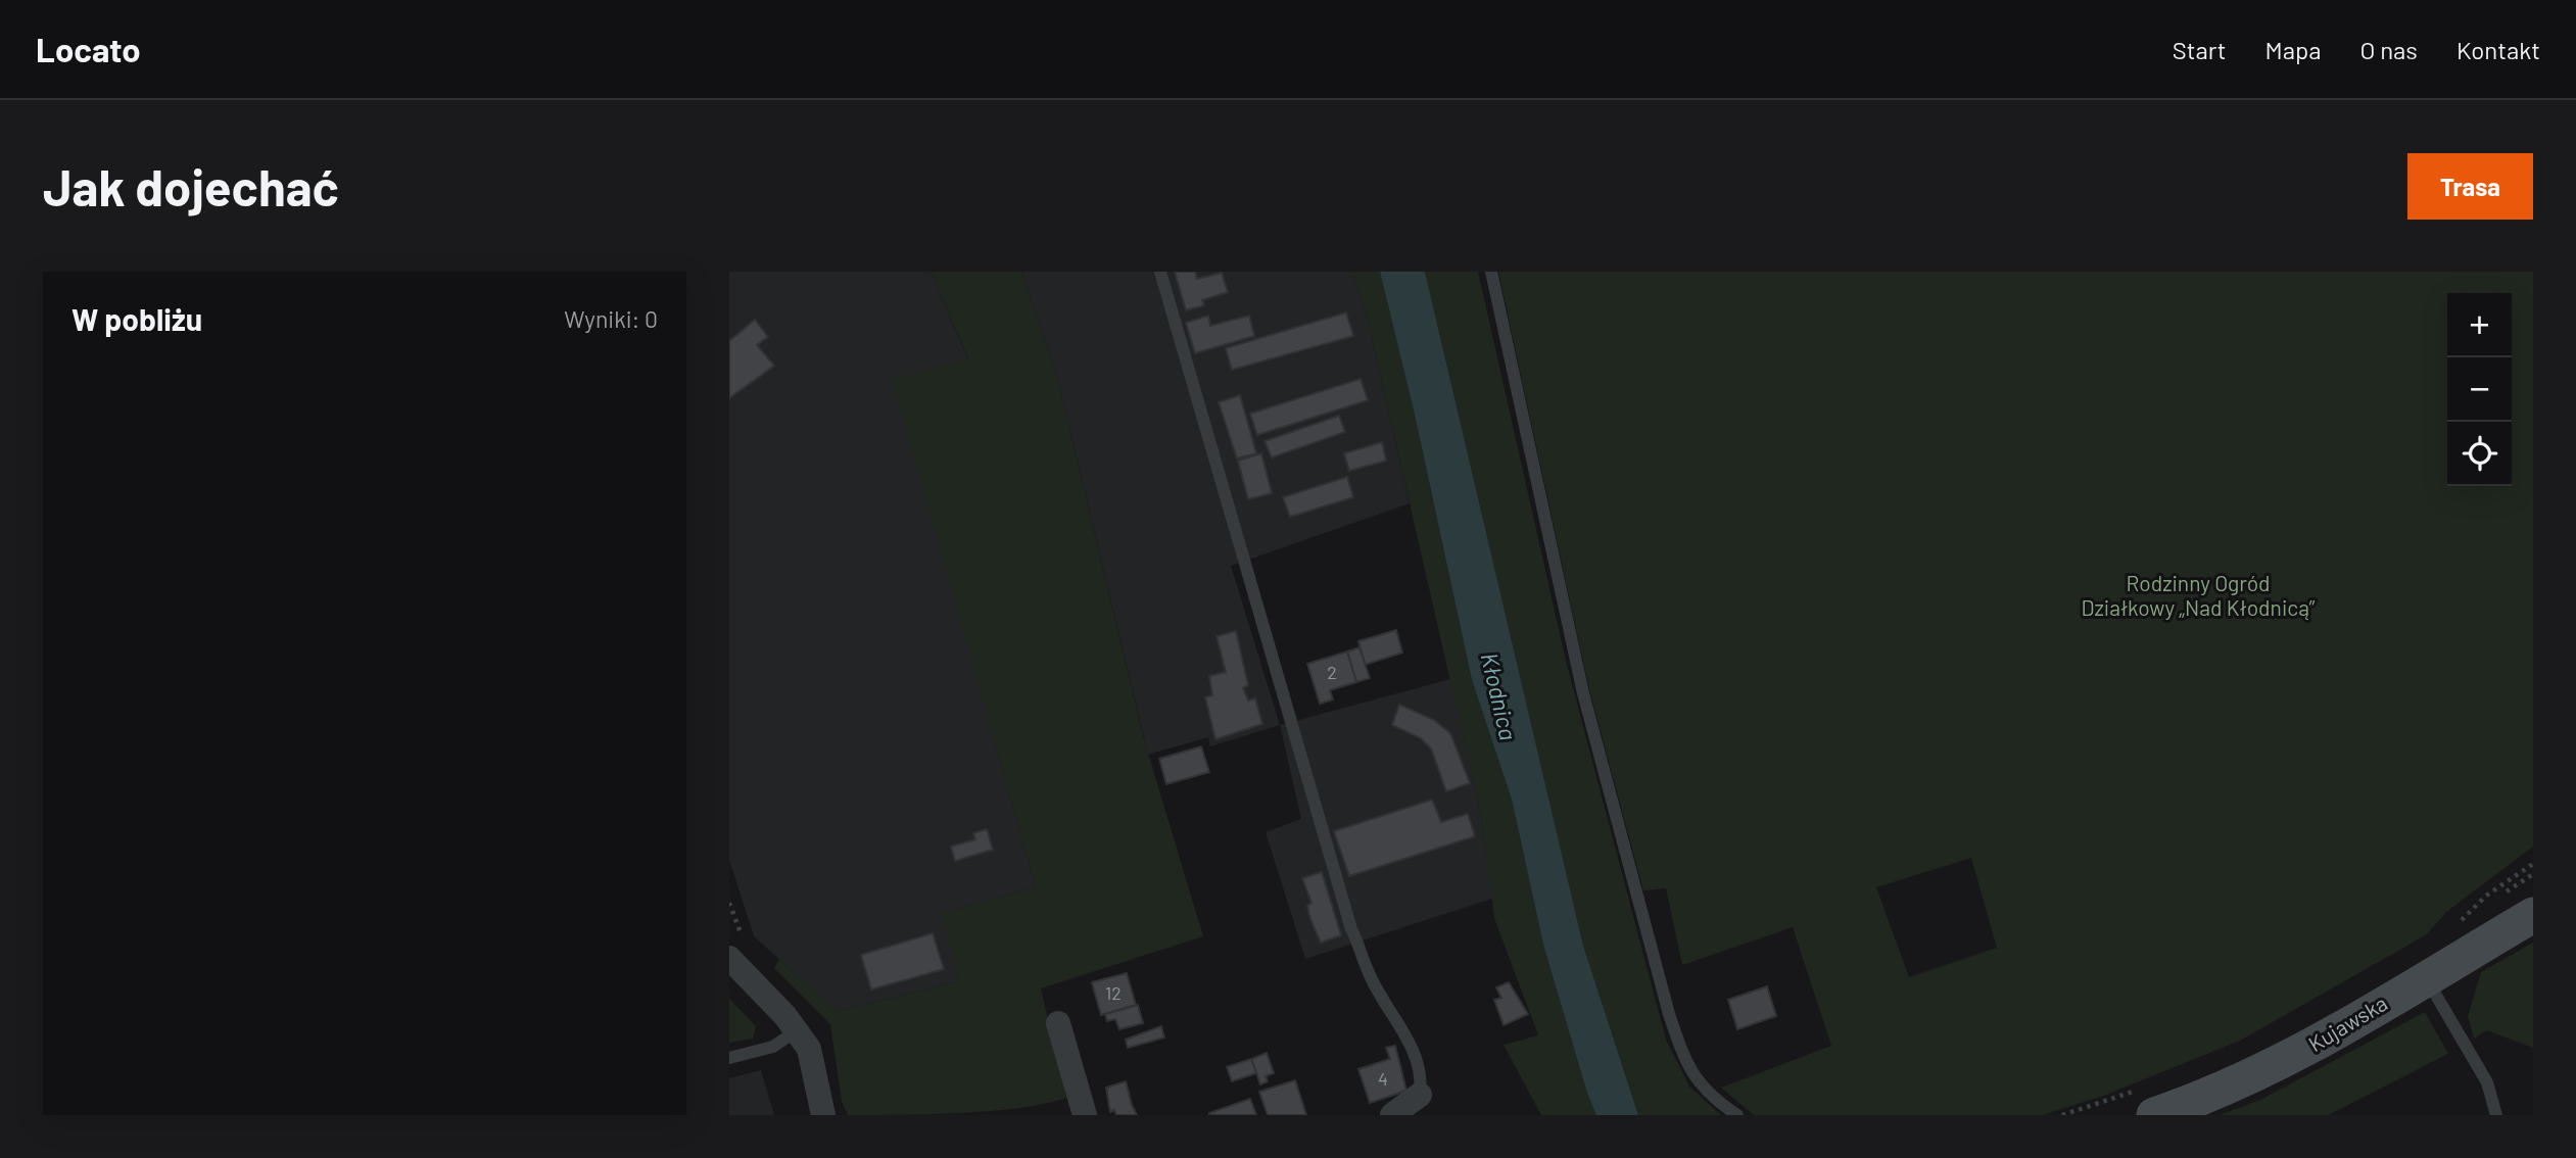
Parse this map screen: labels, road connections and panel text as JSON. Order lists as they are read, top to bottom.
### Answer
{
  "streets": {
    "street": ["Kujawska"]
  },
  "water": ["Kłodnica"],
  "parks": ["Rodzinny Ogród Działkowy „Nad Kłodnicą”"],
  "house_numbers": ["2", "12", "4"],
  "page": {
    "header": "Locato",
    "nav": [
      "Start",
      "Mapa",
      "O nas",
      "Kontakt"
    ],
    "buttons": "Trasa",
    "title": "Jak dojechać",
    "heading": ["W pobliżu", "Wyniki: 0"],
    "map_buttons": ["+", "−"]
  }
}
